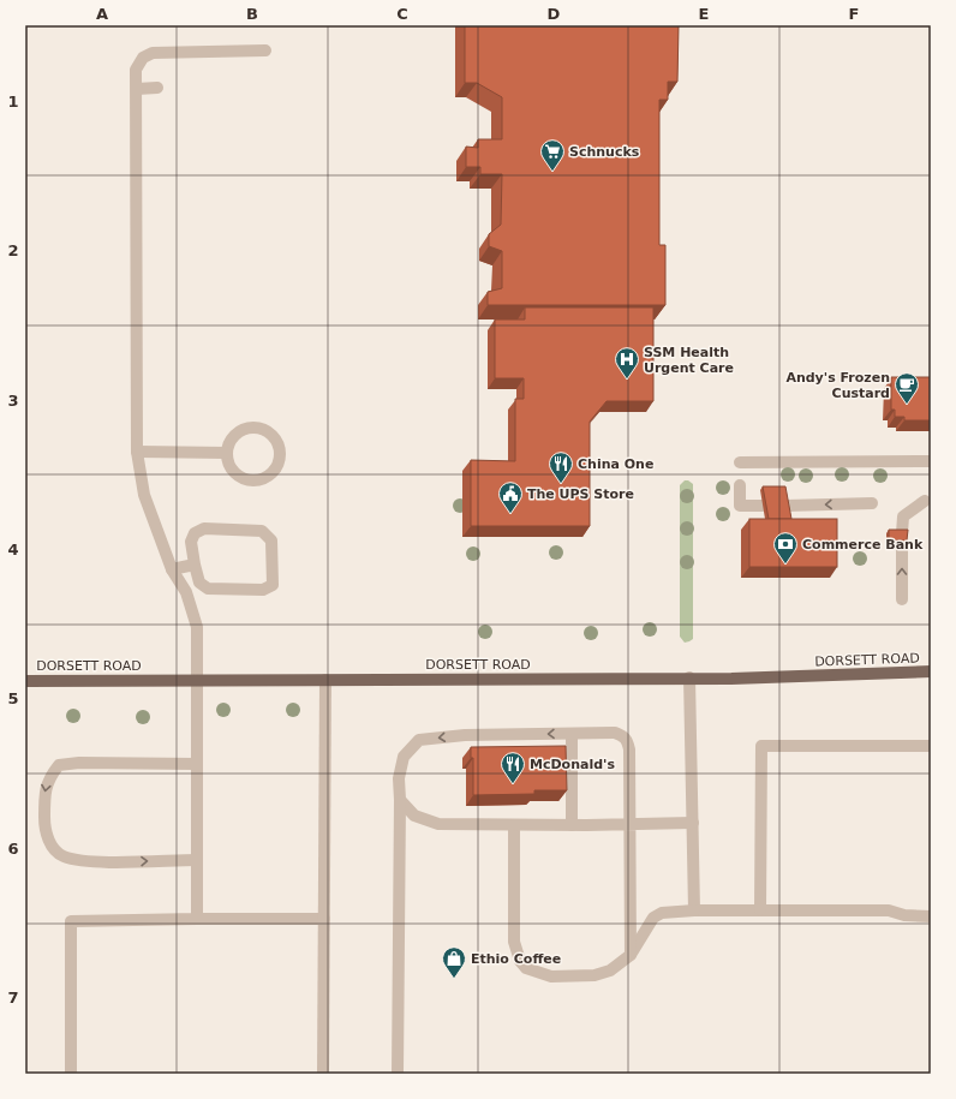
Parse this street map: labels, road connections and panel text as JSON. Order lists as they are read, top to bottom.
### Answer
{
  "streets": {
    "main road": ["DORSETT ROAD"]
  },
  "places": {
    "supermarket": ["Schnucks"],
    "hospital": ["SSM Health Urgent Care"],
    "cafe": ["Andy's Frozen Custard"],
    "restaurant": ["China One", "McDonald's"],
    "public building": ["The UPS Store"],
    "bank": ["Commerce Bank"],
    "shop": ["Ethio Coffee"]
  },
  "grid": {
    "columns": [
      "A",
      "B",
      "C",
      "D",
      "E",
      "F"
    ],
    "rows": [
      "1",
      "2",
      "3",
      "4",
      "5",
      "6",
      "7"
    ]
  }
}
